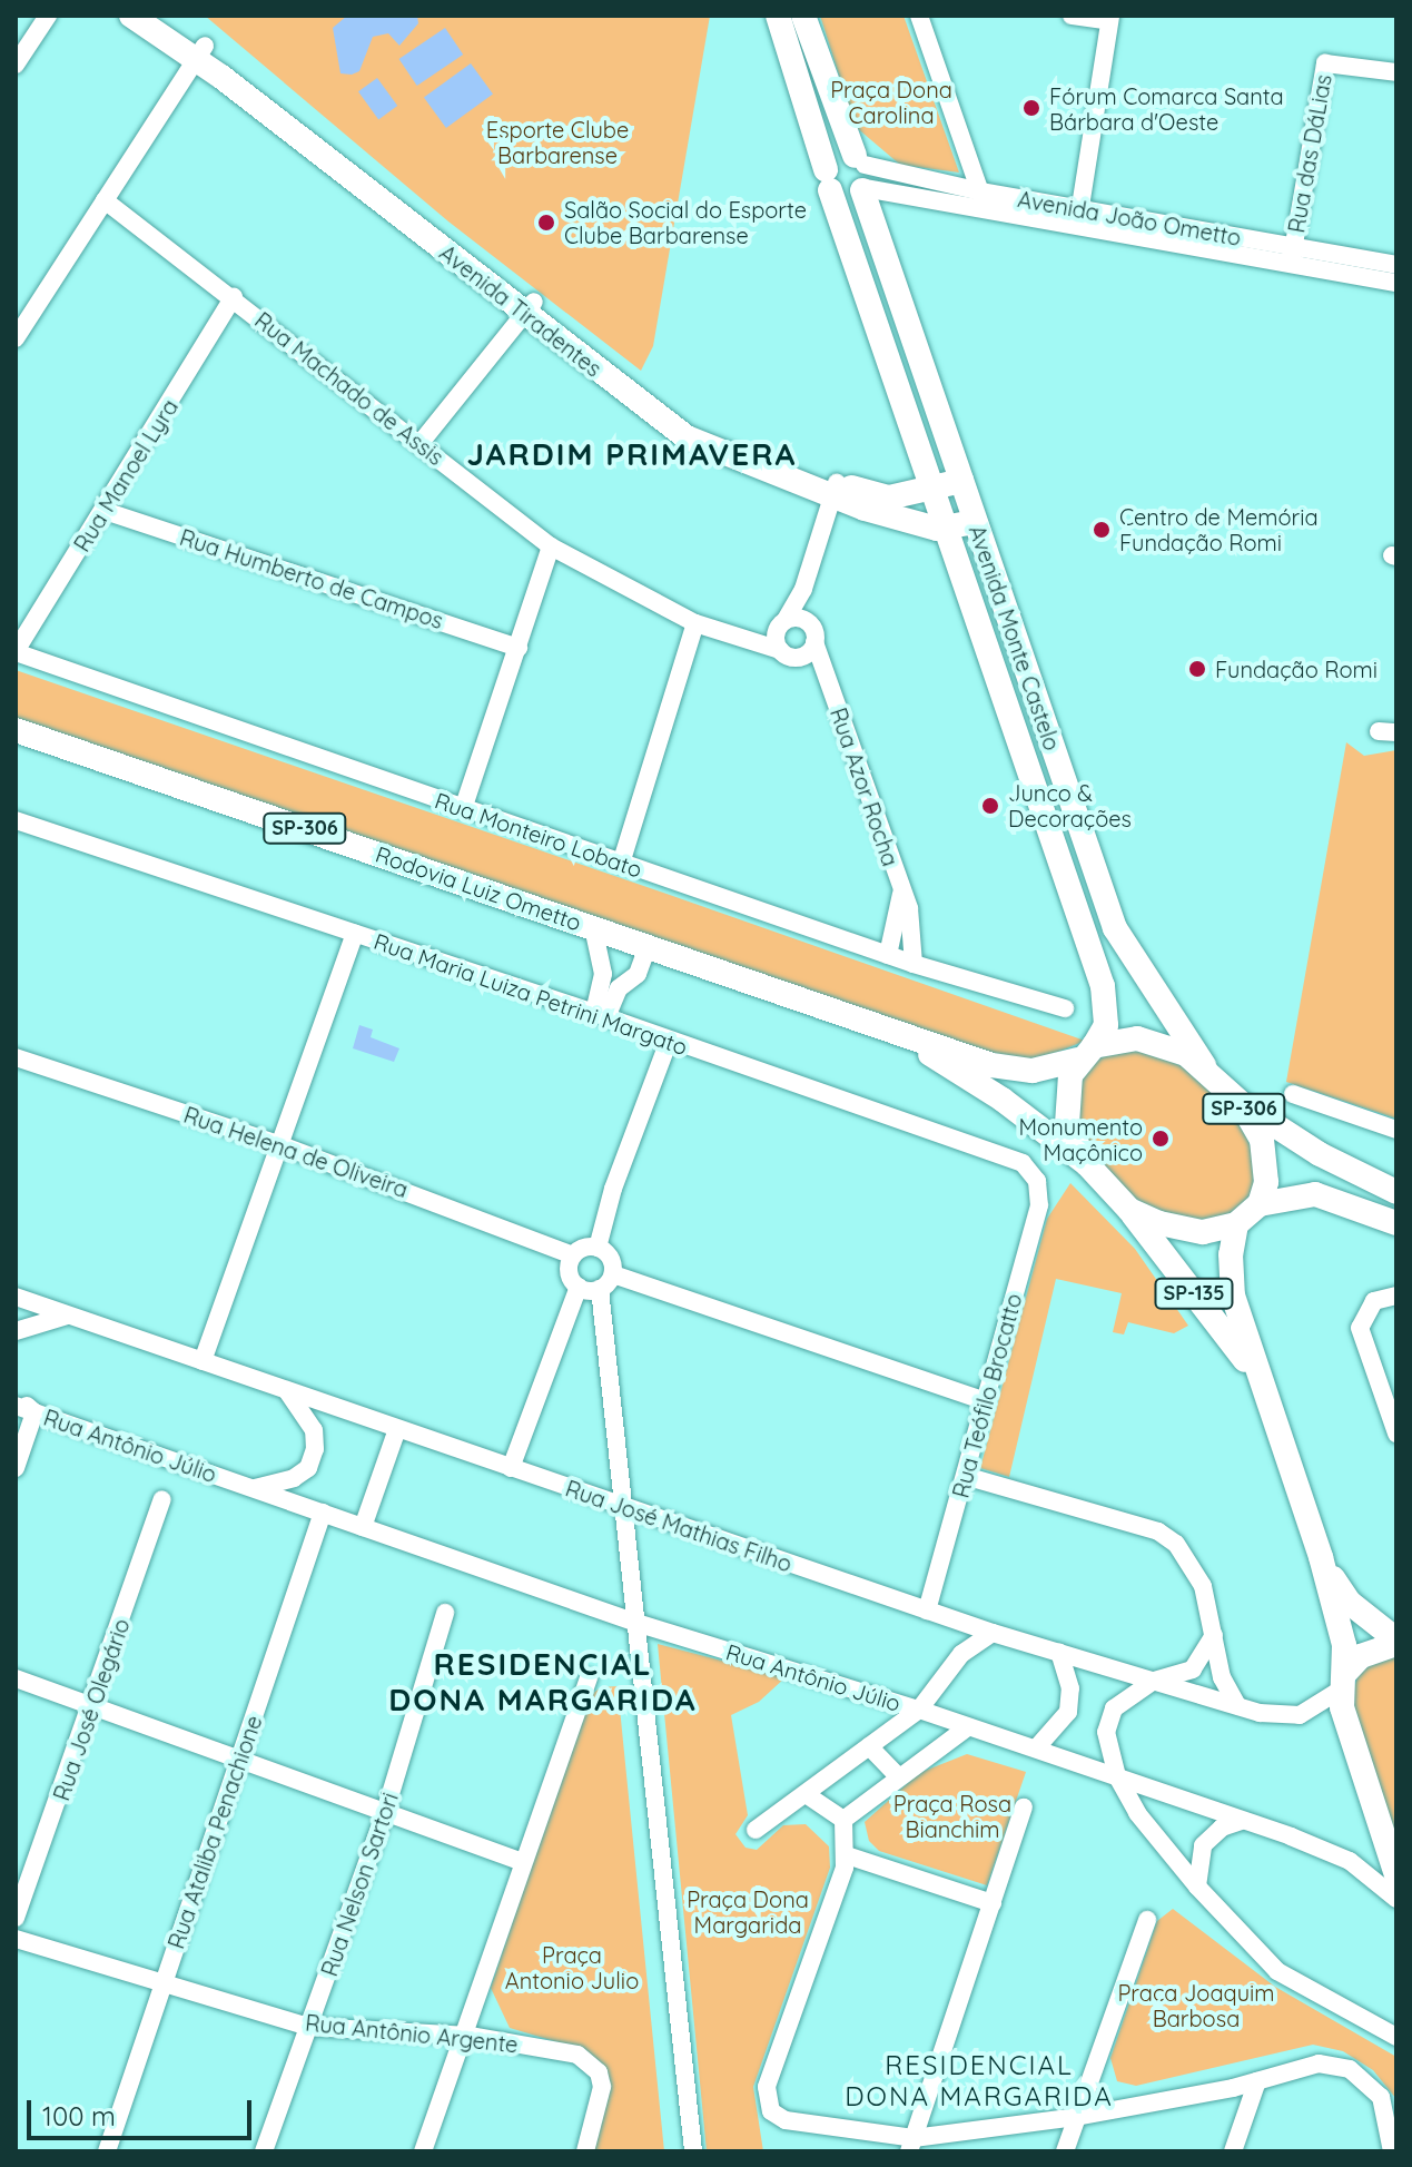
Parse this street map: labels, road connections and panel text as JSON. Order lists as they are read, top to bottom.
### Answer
{
  "streets": {
    "main road": [
      "Avenida Tiradentes",
      "Avenida Monte Castelo",
      "SP-306",
      "Rodovia Luiz Ometto",
      "SP-135"
    ],
    "street": [
      "Rua das DáLias",
      "Avenida João Ometto",
      "Rua Machado de Assis",
      "Rua Manoel Lyra",
      "Rua Humberto de Campos",
      "Rua Azor Rocha",
      "Rua Monteiro Lobato",
      "Rua Maria Luiza Petrini Margato",
      "Rua Helena de Oliveira",
      "Rua Teófilo Brocatto",
      "Rua Antônio Júlio",
      "Rua José Mathias Filho",
      "Rua José Olegário",
      "Rua Ataliba Penachione",
      "Rua Nelson Sartori",
      "Rua Antônio Argente"
    ]
  },
  "crossings": [
    ["Rua das DáLias", "Avenida João Ometto"],
    ["Avenida João Ometto", "Avenida Monte Castelo"],
    ["Avenida Tiradentes", "Avenida Monte Castelo"],
    ["Rua Machado de Assis", "Rua Manoel Lyra"],
    ["Rua Machado de Assis", "Rua Azor Rocha"],
    ["Rua Manoel Lyra", "Rua Humberto de Campos"],
    ["Rua Manoel Lyra", "Rua Monteiro Lobato"],
    ["Avenida Monte Castelo", "SP-306"],
    ["Avenida Monte Castelo", "Rodovia Luiz Ometto"],
    ["Avenida Monte Castelo", "SP-135"],
    ["Rua Azor Rocha", "Rua Monteiro Lobato"],
    ["SP-306", "Rodovia Luiz Ometto"],
    ["SP-306", "SP-135"],
    ["Rodovia Luiz Ometto", "SP-135"],
    ["Rua Maria Luiza Petrini Margato", "Rua Teófilo Brocatto"],
    ["SP-135", "Rua José Mathias Filho"],
    ["Rua Teófilo Brocatto", "Rua José Mathias Filho"],
    ["Rua Antônio Júlio", "Rua Ataliba Penachione"],
    ["Rua Ataliba Penachione", "Rua Antônio Argente"],
    ["Rua Nelson Sartori", "Rua Antônio Argente"]
  ],
  "districts": ["JARDIM PRIMAVERA", "RESIDENCIAL DONA MARGARIDA", "RESIDENCIAL DONA MARGARIDA"],
  "parks": [
    "Praça Dona Carolina",
    "Esporte Clube Barbarense",
    "Praça Rosa Bianchim",
    "Praça Dona Margarida",
    "Praça Antonio Julio",
    "Praça Joaquim Barbosa"
  ],
  "places": [
    "Fórum Comarca Santa Bárbara d'Oeste",
    "Salão Social do Esporte Clube Barbarense",
    "Centro de Memória Fundação Romi",
    "Fundação Romi",
    "Junco & Decorações",
    "Monumento Maçônico"
  ],
  "scale_bar": "100 m"
}
